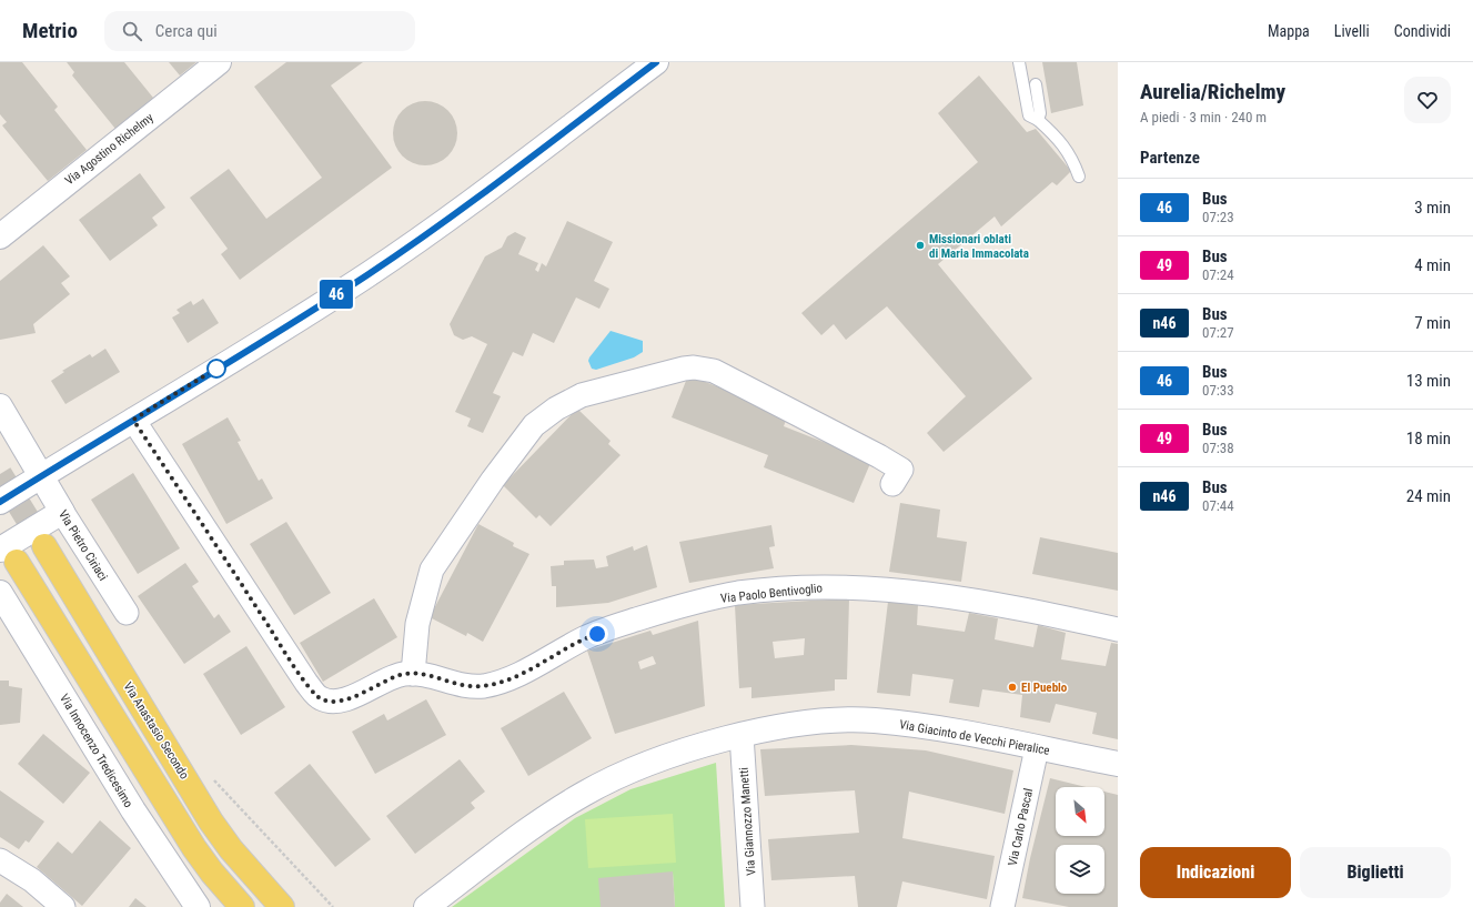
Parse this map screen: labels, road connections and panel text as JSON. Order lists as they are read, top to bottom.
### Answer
{
  "streets": {
    "main road": ["Via Anastasio Secondo"],
    "street": [
      "Via Agostino Richelmy",
      "Via Pietro Ciriaci",
      "Via Paolo Bentivoglio",
      "Via Giacinto de Vecchi Pieralice",
      "Via Innocenzo Tredicesimo",
      "Via Giannozzo Manetti",
      "Via Carlo Pascal"
    ]
  },
  "crossings": [
    ["Via Giacinto de Vecchi Pieralice", "Via Giannozzo Manetti"],
    ["Via Giacinto de Vecchi Pieralice", "Via Carlo Pascal"]
  ],
  "places": ["Missionari oblati di Maria Immacolata", "El Pueblo"],
  "lines": ["bus line 46"],
  "north": "bottom right",
  "page": {
    "header": "Metrio",
    "search": "Cerca qui",
    "nav": ["Mappa", "Livelli", "Condividi"],
    "on_map": "46",
    "heading": [
      ["Aurelia/Richelmy", "A piedi · 3 min · 240 m"],
      "Partenze"
    ],
    "list": [
      {
        "mark": "46",
        "name": "Bus",
        "note": "07:23",
        "value": "3 min"
      },
      {
        "mark": "49",
        "name": "Bus",
        "note": "07:24",
        "value": "4 min"
      },
      {
        "mark": "n46",
        "name": "Bus",
        "note": "07:27",
        "value": "7 min"
      },
      {
        "mark": "46",
        "name": "Bus",
        "note": "07:33",
        "value": "13 min"
      },
      {
        "mark": "49",
        "name": "Bus",
        "note": "07:38",
        "value": "18 min"
      },
      {
        "mark": "n46",
        "name": "Bus",
        "note": "07:44",
        "value": "24 min"
      }
    ],
    "buttons": ["Indicazioni", "Biglietti"]
  }
}
